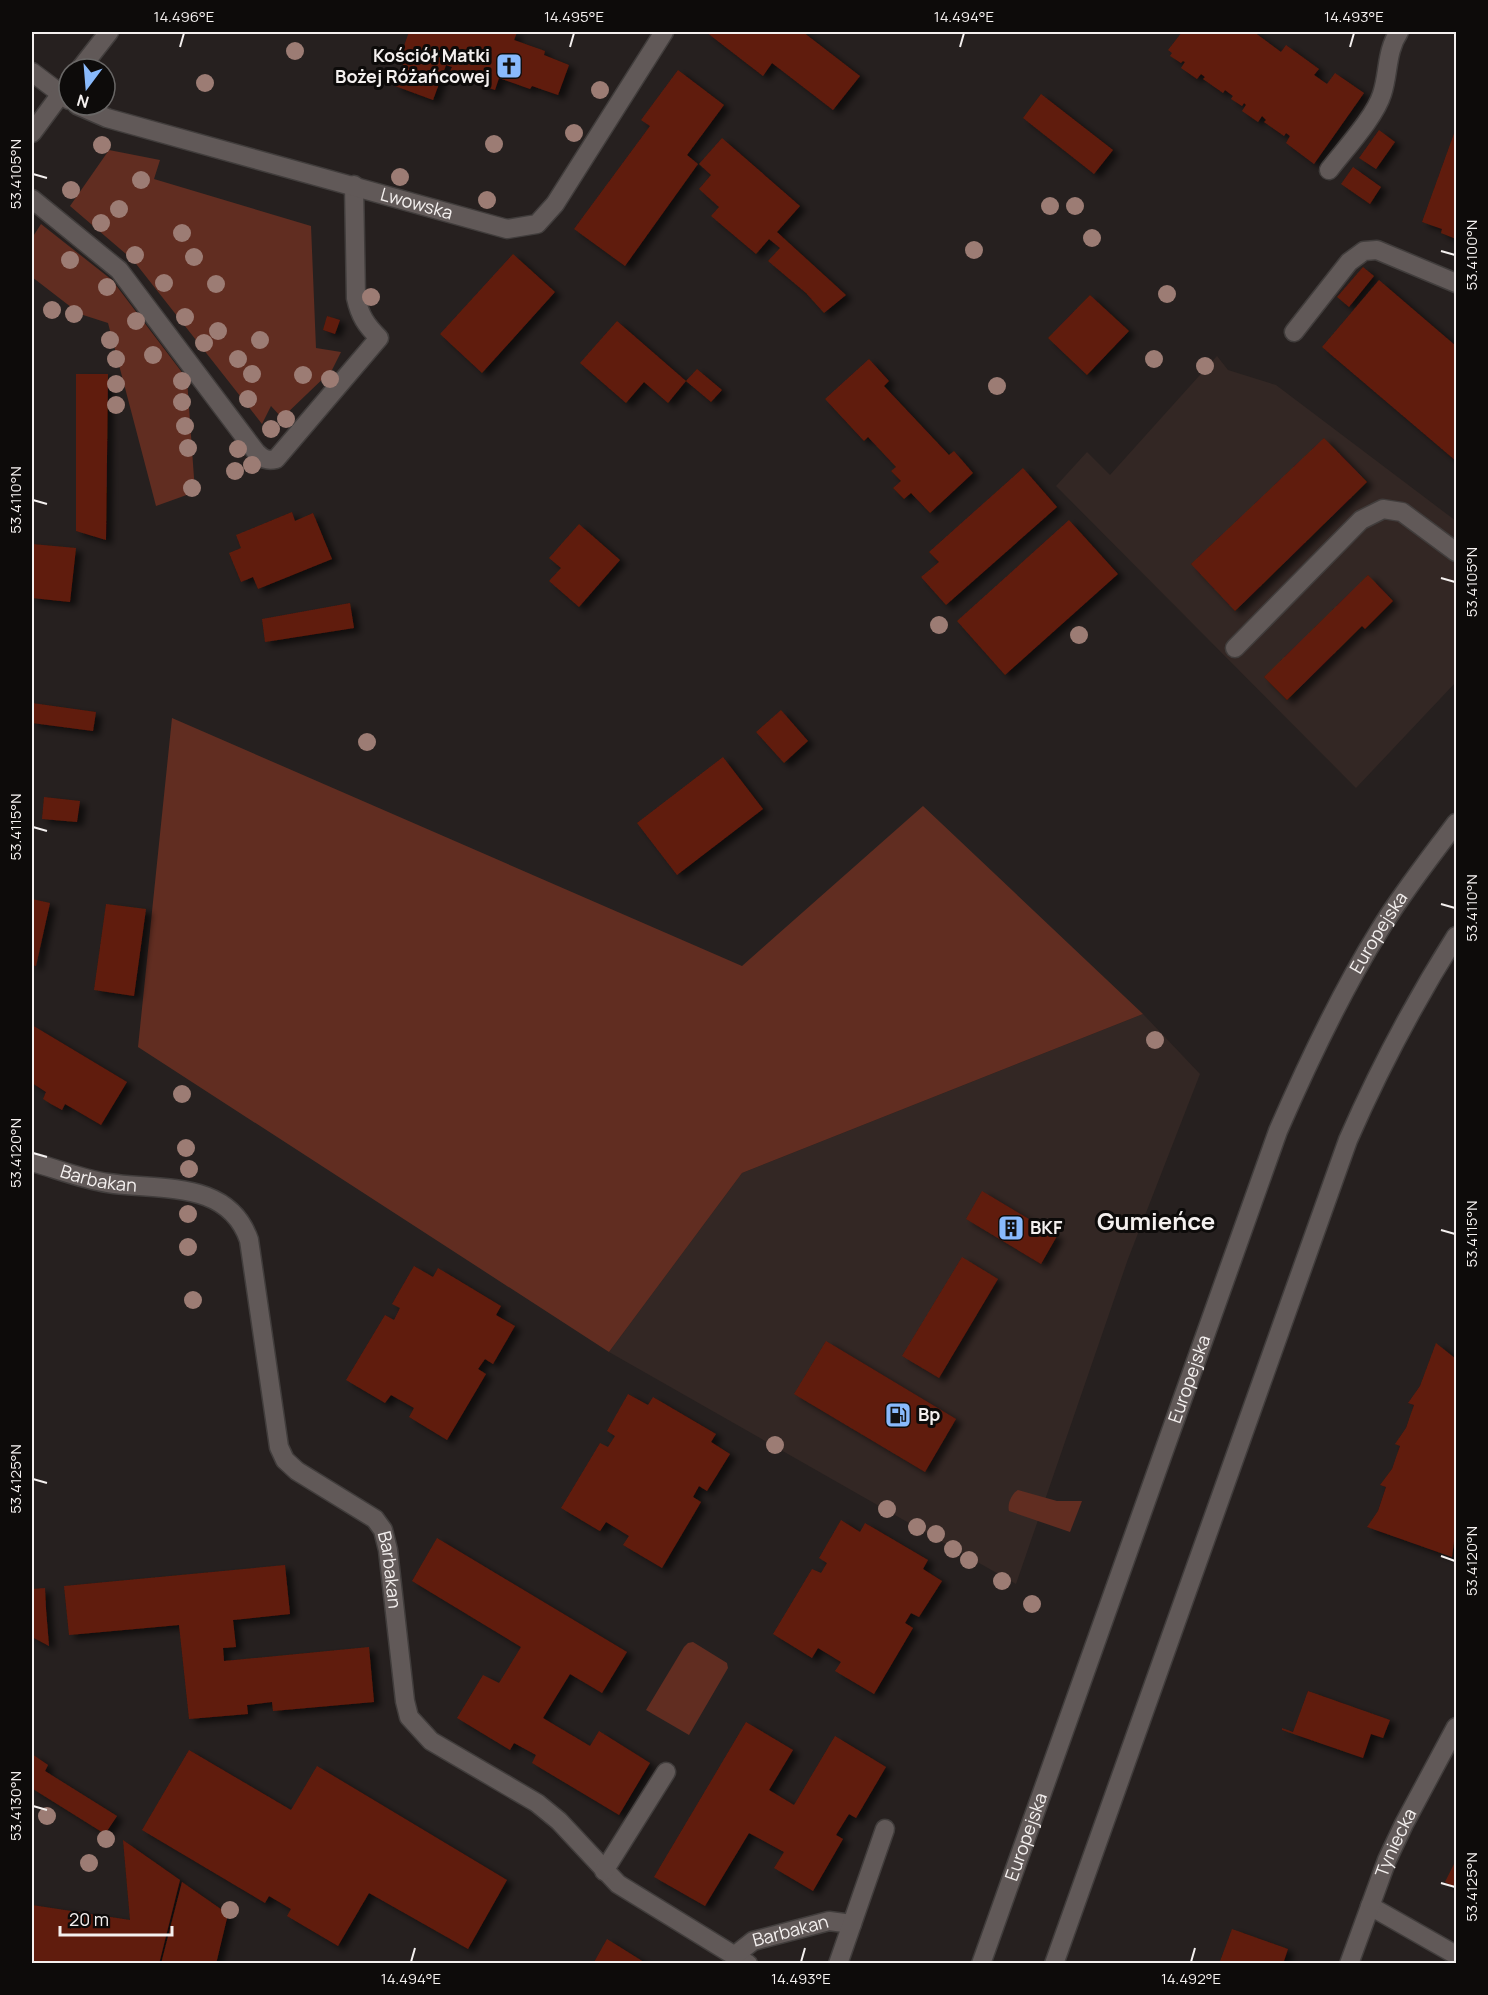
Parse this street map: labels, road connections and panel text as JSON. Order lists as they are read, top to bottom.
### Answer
{
  "streets": {
    "street": [
      "Lwowska",
      "Europejska",
      "Barbakan",
      "Tyniecka"
    ]
  },
  "districts": ["Gumieńce"],
  "places": {
    "church": ["Kościół Matki Bożej Różańcowej"],
    "building": ["BKF"],
    "fuel station": ["Bp"]
  },
  "scale_bar": "20 m",
  "north": "bottom",
  "coordinates": [
    "14.496°E",
    "14.495°E",
    "14.494°E",
    "14.493°E",
    "53.4105°N",
    "53.4100°N",
    "53.4110°N",
    "53.4115°N",
    "53.4120°N",
    "53.4125°N",
    "53.4130°N",
    "14.492°E"
  ]
}
